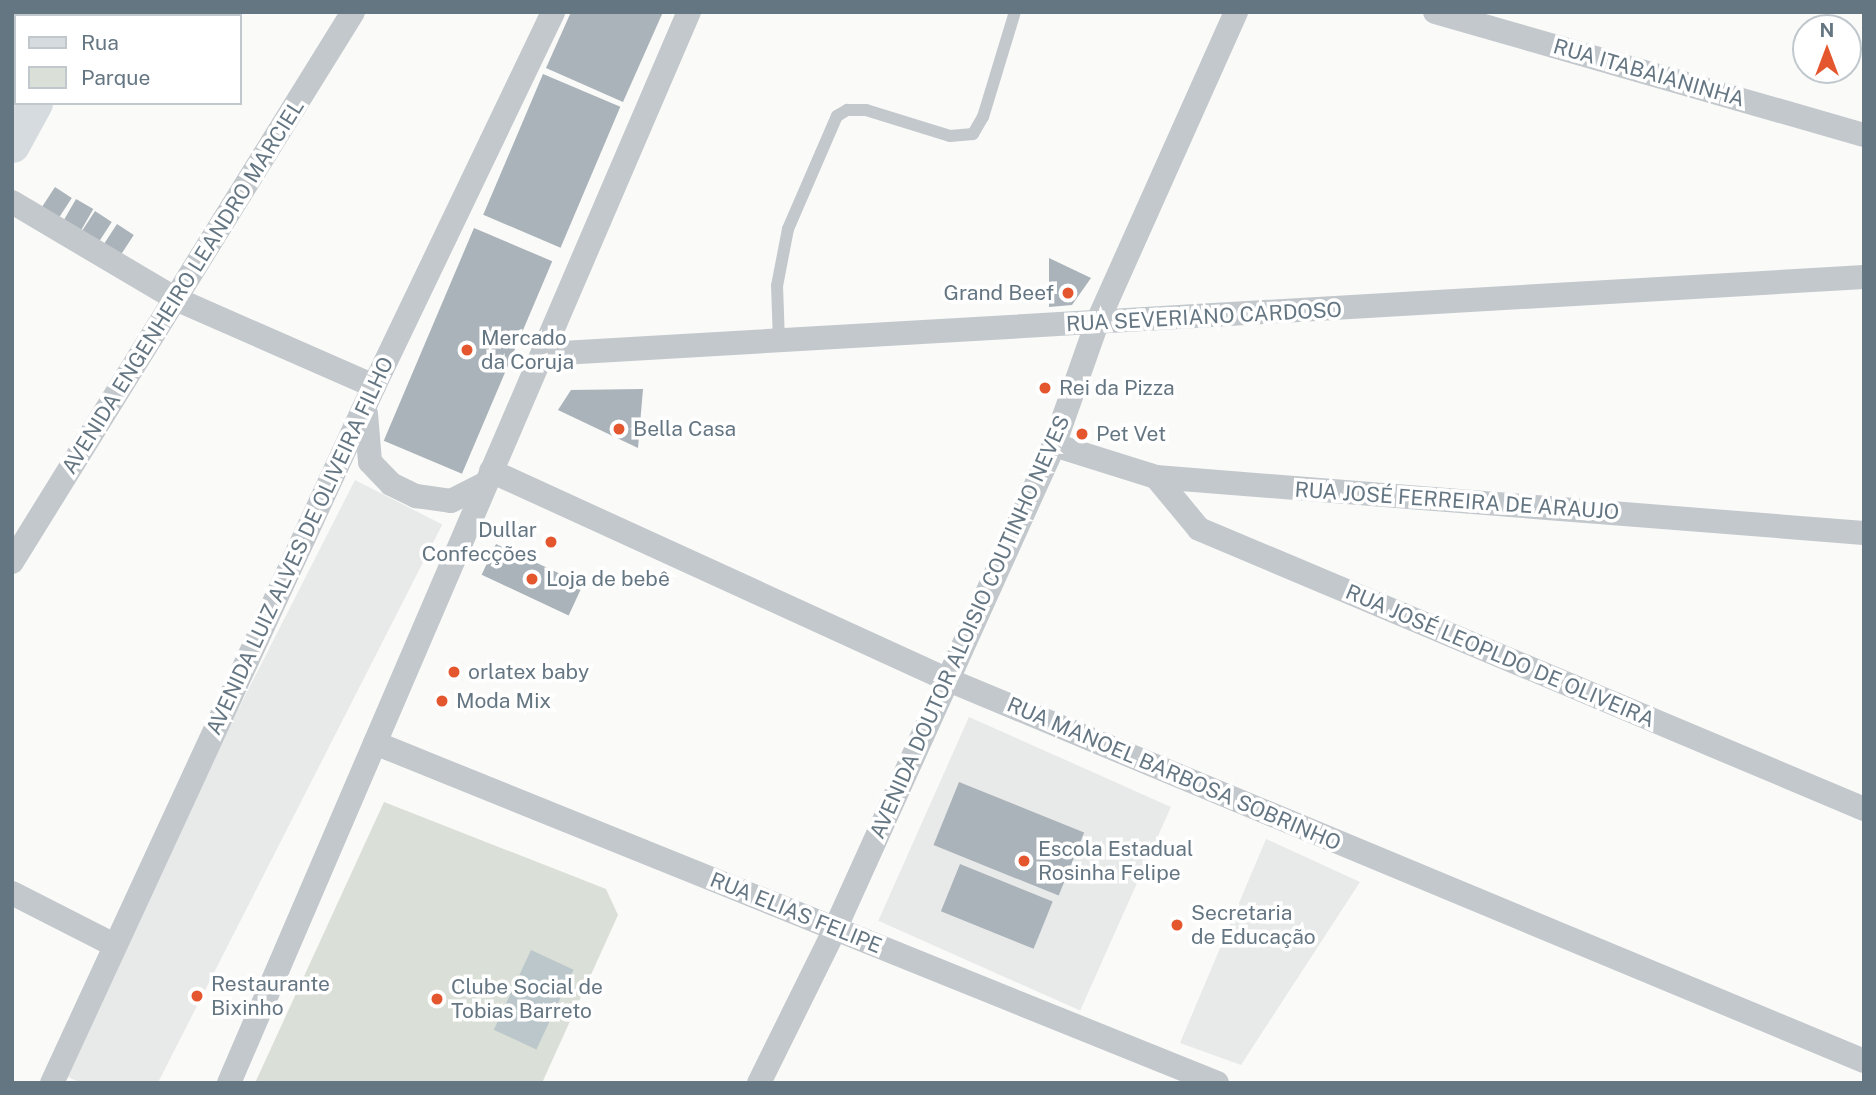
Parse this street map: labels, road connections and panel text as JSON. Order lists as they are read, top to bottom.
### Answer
{
  "streets": {
    "street": [
      "RUA ITABAIANINHA",
      "AVENIDA ENGENHEIRO LEANDRO MARCIEL",
      "RUA SEVERIANO CARDOSO",
      "RUA JOSÉ FERREIRA DE ARAUJO",
      "AVENIDA LUIZ ALVES DE OLIVEIRA FILHO",
      "AVENIDA DOUTOR ALOISIO COUTINHO NEVES",
      "RUA JOSÉ LEOPLDO DE OLIVEIRA",
      "RUA MANOEL BARBOSA SOBRINHO",
      "RUA ELIAS FELIPE"
    ]
  },
  "crossings": [
    ["RUA SEVERIANO CARDOSO", "AVENIDA DOUTOR ALOISIO COUTINHO NEVES"],
    ["RUA JOSÉ FERREIRA DE ARAUJO", "AVENIDA DOUTOR ALOISIO COUTINHO NEVES"],
    ["RUA JOSÉ FERREIRA DE ARAUJO", "RUA JOSÉ LEOPLDO DE OLIVEIRA"],
    ["AVENIDA DOUTOR ALOISIO COUTINHO NEVES", "RUA MANOEL BARBOSA SOBRINHO"],
    ["AVENIDA DOUTOR ALOISIO COUTINHO NEVES", "RUA ELIAS FELIPE"]
  ],
  "places": [
    "Grand Beef",
    "Mercado da Coruja",
    "Rei da Pizza",
    "Bella Casa",
    "Pet Vet",
    "Dullar Confecções",
    "Loja de bebê",
    "orlatex baby",
    "Moda Mix",
    "Escola Estadual Rosinha Felipe",
    "Secretaria de Educação",
    "Restaurante Bixinho",
    "Clube Social de Tobias Barreto"
  ],
  "legend": ["Rua", "Parque"],
  "north": "top"
}
